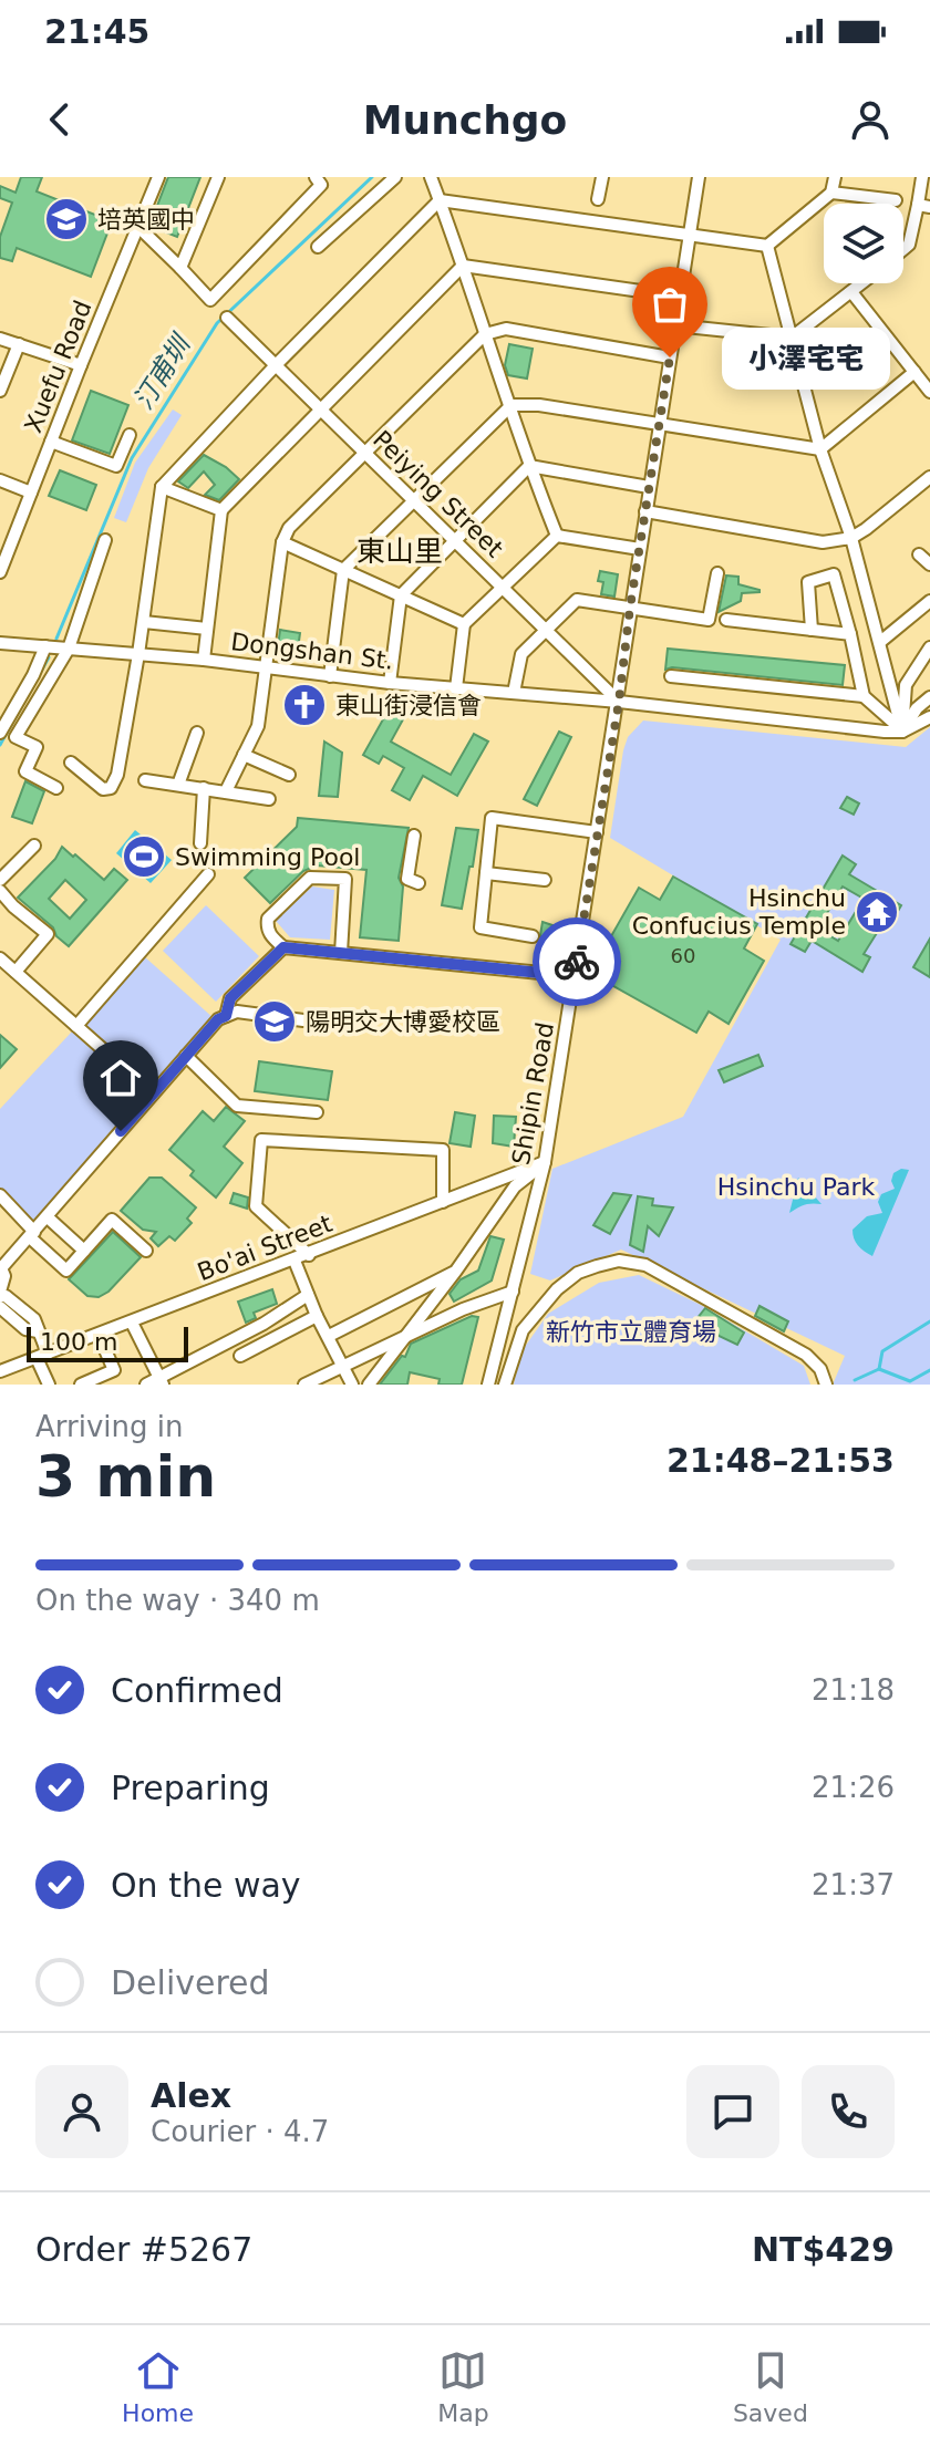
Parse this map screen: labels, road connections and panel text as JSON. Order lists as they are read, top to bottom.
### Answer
{
  "streets": {
    "street": [
      "Xuefu Road",
      "Peiying Street",
      "Dongshan St.",
      "Shipin Road",
      "Bo'ai Street"
    ]
  },
  "crossings": [
    ["Peiying Street", "Dongshan St."],
    ["Peiying Street", "Shipin Road"],
    ["Dongshan St.", "Shipin Road"],
    ["Shipin Road", "Bo'ai Street"]
  ],
  "districts": ["東山里"],
  "water": ["汀甫圳"],
  "parks": ["Hsinchu Park", "新竹市立體育場"],
  "places": {
    "school or university": ["培英國中", "陽明交大博愛校區"],
    "other": ["小澤宅宅"],
    "church": ["東山街浸信會"],
    "sports": ["Swimming Pool"],
    "temple": ["Hsinchu Confucius Temple"]
  },
  "house_numbers": ["60"],
  "scale_bar": "100 m",
  "page": {
    "status": "21:45",
    "header": "Munchgo",
    "bubble": "小澤宅宅",
    "scale": "100 m",
    "heading": ["3 min", "Arriving in", "21:48–21:53"],
    "panel": [
      "Alex",
      "Courier · 4.7",
      "Order #5267",
      "NT$429"
    ],
    "bar": "On the way · 340 m",
    "list": [
      ["Confirmed", "21:18"],
      ["Preparing", "21:26"],
      ["On the way", "21:37"],
      "Delivered"
    ],
    "tabs": ["Home", "Map", "Saved"]
  }
}
